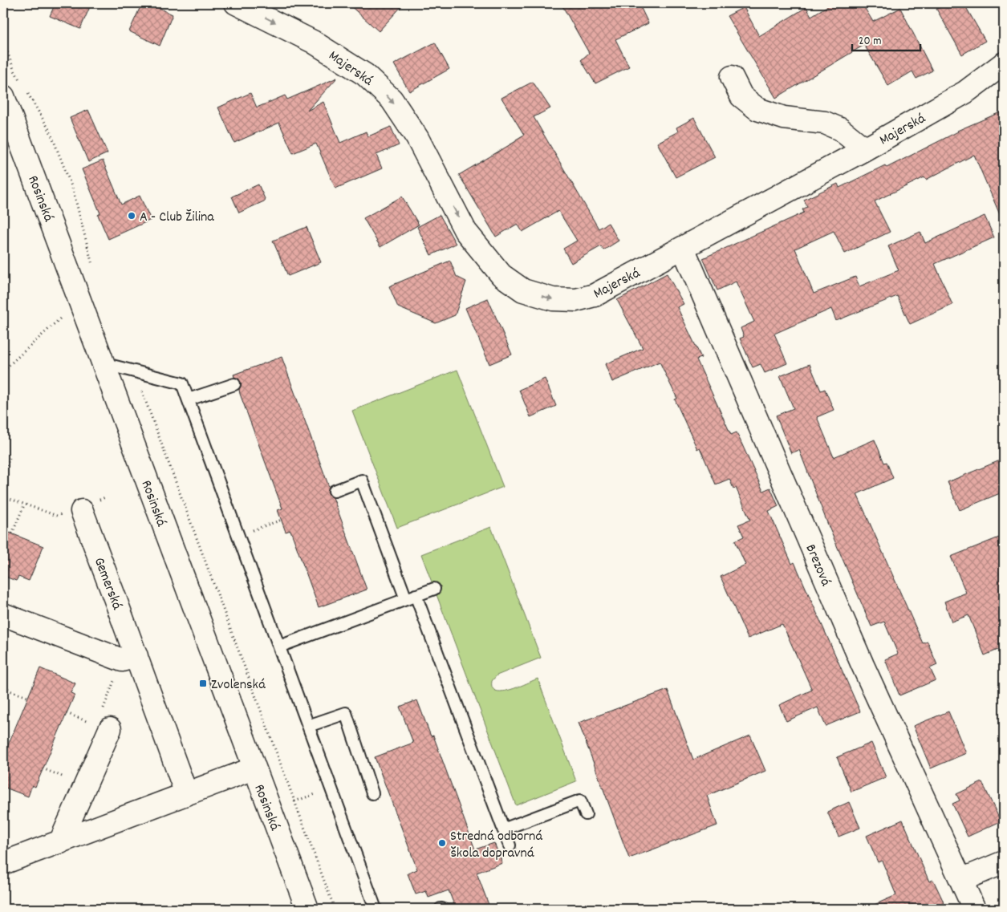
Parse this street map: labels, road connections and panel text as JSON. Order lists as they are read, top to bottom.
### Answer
{
  "streets": {
    "street": [
      "Majerská",
      "Rosinská",
      "Brezová",
      "Gemerská"
    ]
  },
  "crossings": [
    ["Majerská", "Brezová"]
  ],
  "one_way": ["Majerská"],
  "places": {
    "other": ["A - Club Žilina", "Stredná odborná škola dopravná"],
    "transit": ["Zvolenská"]
  },
  "scale_bar": "20 m"
}
